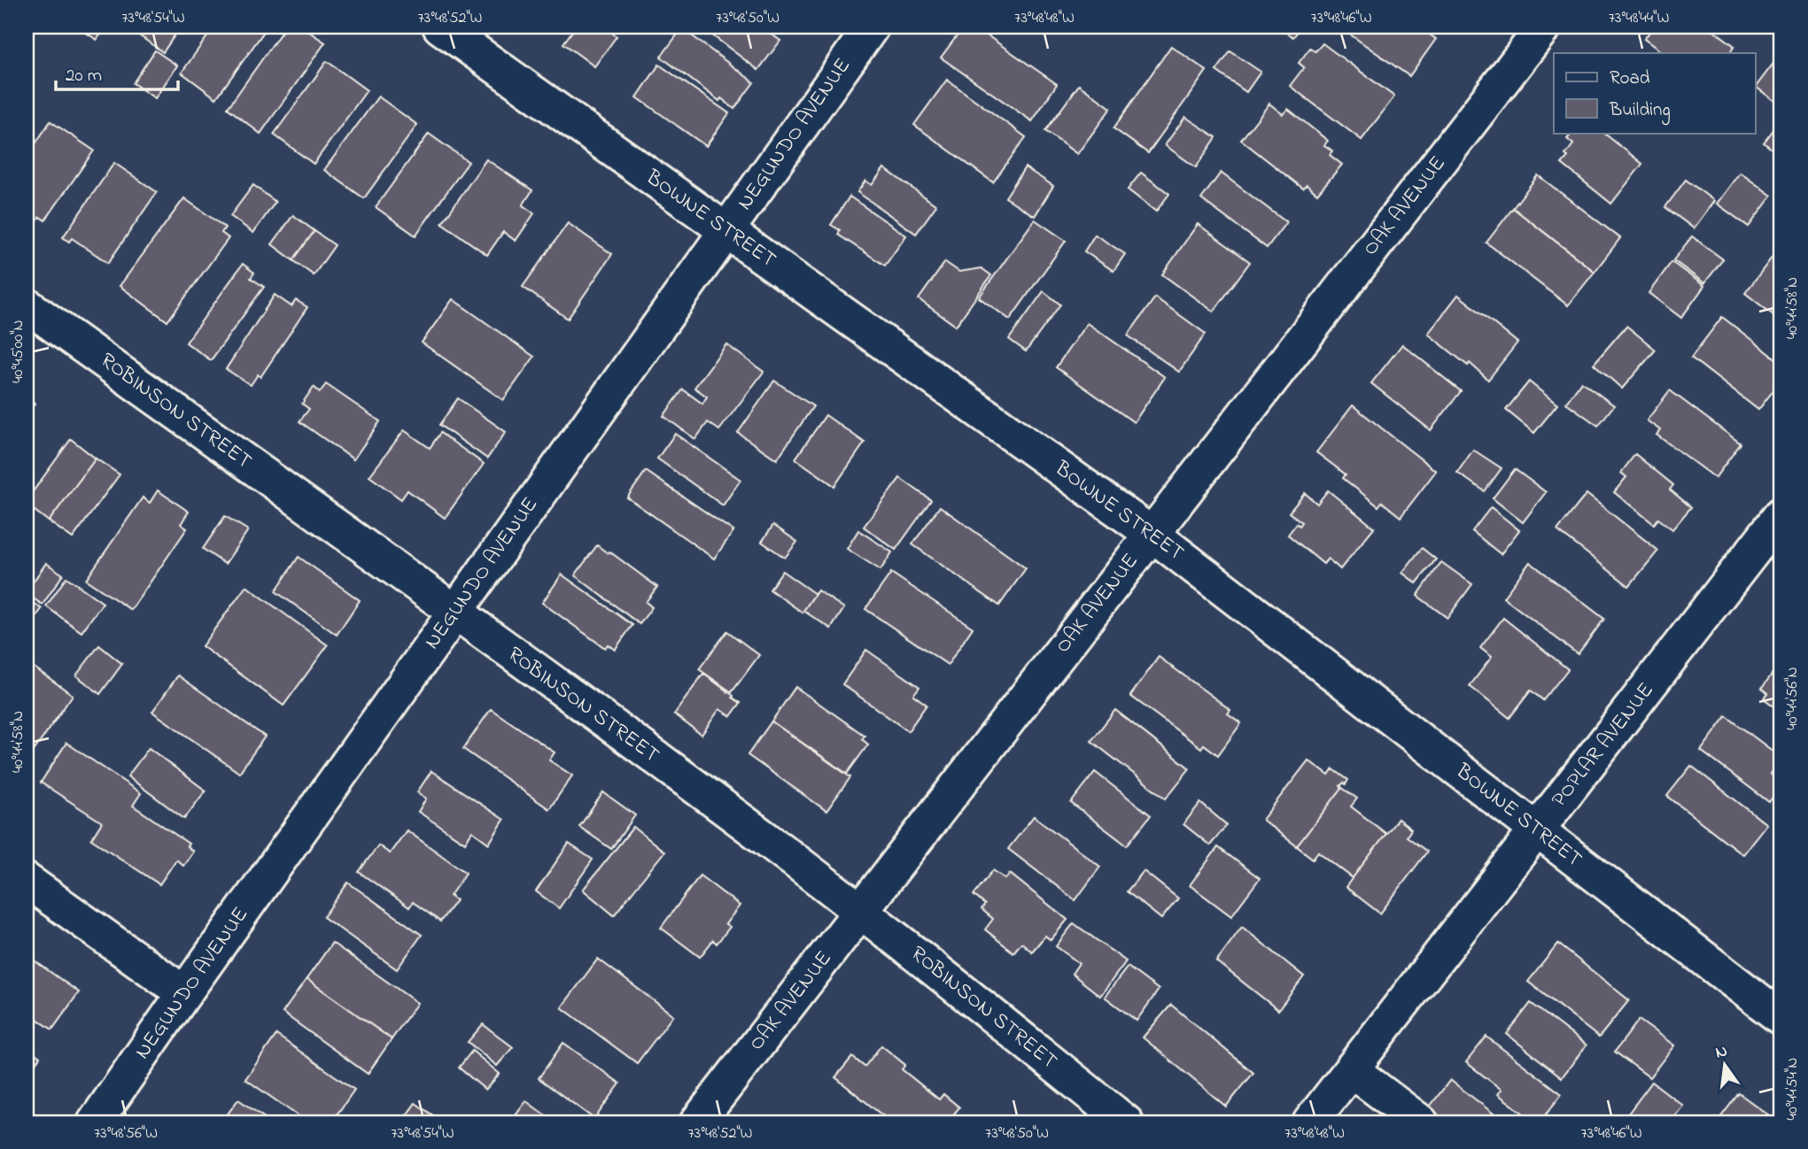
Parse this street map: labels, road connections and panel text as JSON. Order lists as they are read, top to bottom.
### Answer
{
  "streets": {
    "street": [
      "NEGUNDO AVENUE",
      "OAK AVENUE",
      "BOWNE STREET",
      "ROBINSON STREET",
      "POPLAR AVENUE"
    ]
  },
  "crossings": [
    ["NEGUNDO AVENUE", "BOWNE STREET"],
    ["NEGUNDO AVENUE", "ROBINSON STREET"],
    ["OAK AVENUE", "BOWNE STREET"],
    ["OAK AVENUE", "ROBINSON STREET"],
    ["BOWNE STREET", "POPLAR AVENUE"]
  ],
  "legend": ["Road", "Building"],
  "scale_bar": "20 m",
  "north": "top",
  "coordinates": [
    "73°48'54\"W",
    "73°48'52\"W",
    "73°48'50\"W",
    "73°48'48\"W",
    "73°48'46\"W",
    "73°48'44\"W",
    "40°44'58\"N",
    "40°45'00\"N",
    "40°44'56\"N",
    "40°44'54\"N",
    "73°48'56\"W"
  ]
}
